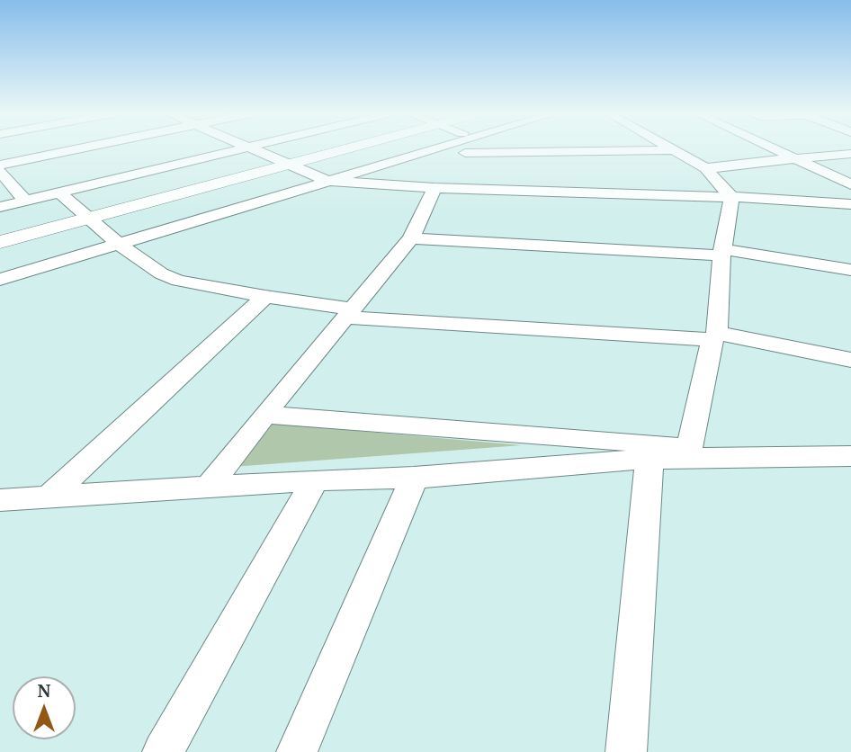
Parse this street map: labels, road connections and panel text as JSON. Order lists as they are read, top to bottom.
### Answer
{
  "north": "top"
}
